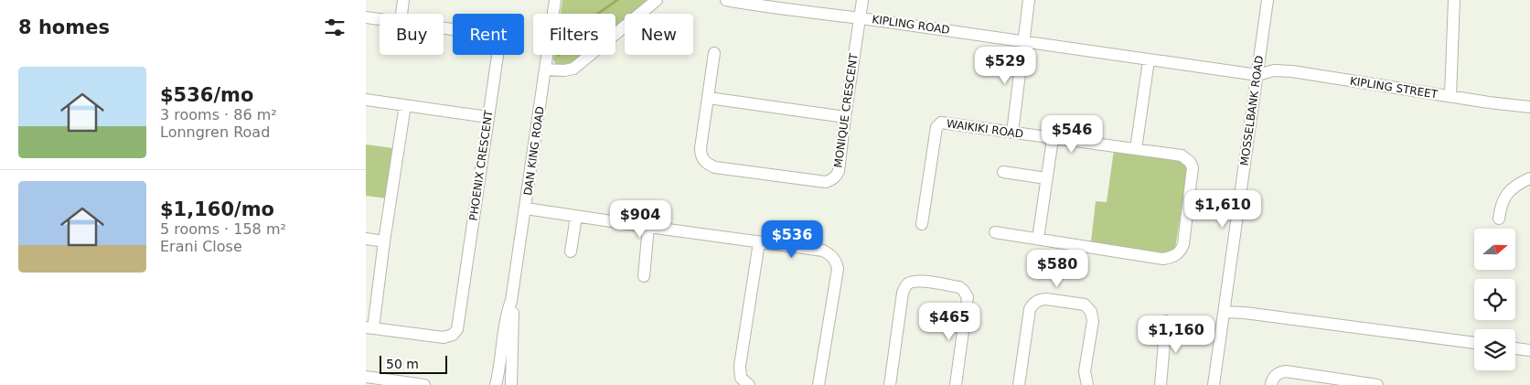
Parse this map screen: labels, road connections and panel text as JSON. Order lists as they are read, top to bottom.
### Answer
{
  "streets": {
    "street": [
      "KIPLING ROAD",
      "KIPLING STREET",
      "MONIQUE CRESCENT",
      "MOSSELBANK ROAD",
      "WAIKIKI ROAD",
      "DAN KING ROAD",
      "PHOENIX CRESCENT"
    ]
  },
  "crossings": [
    ["KIPLING ROAD", "KIPLING STREET"],
    ["KIPLING ROAD", "MONIQUE CRESCENT"],
    ["KIPLING ROAD", "MOSSELBANK ROAD"],
    ["KIPLING STREET", "MOSSELBANK ROAD"]
  ],
  "scale_bar": "50 m",
  "north": "right",
  "page": {
    "heading": "8 homes",
    "chip": [
      "Buy",
      "Rent",
      "Filters",
      "New"
    ],
    "price": [
      "$529",
      "$546",
      "$1,610",
      "$904",
      "$536",
      "$580",
      "$465",
      "$1,160"
    ],
    "list": [
      {
        "name": "$536/mo",
        "note": "3 rooms · 86 m² · Lonngren Road"
      },
      {
        "name": "$1,160/mo",
        "note": "5 rooms · 158 m² · Erani Close"
      }
    ],
    "scale": "50 m"
  }
}
